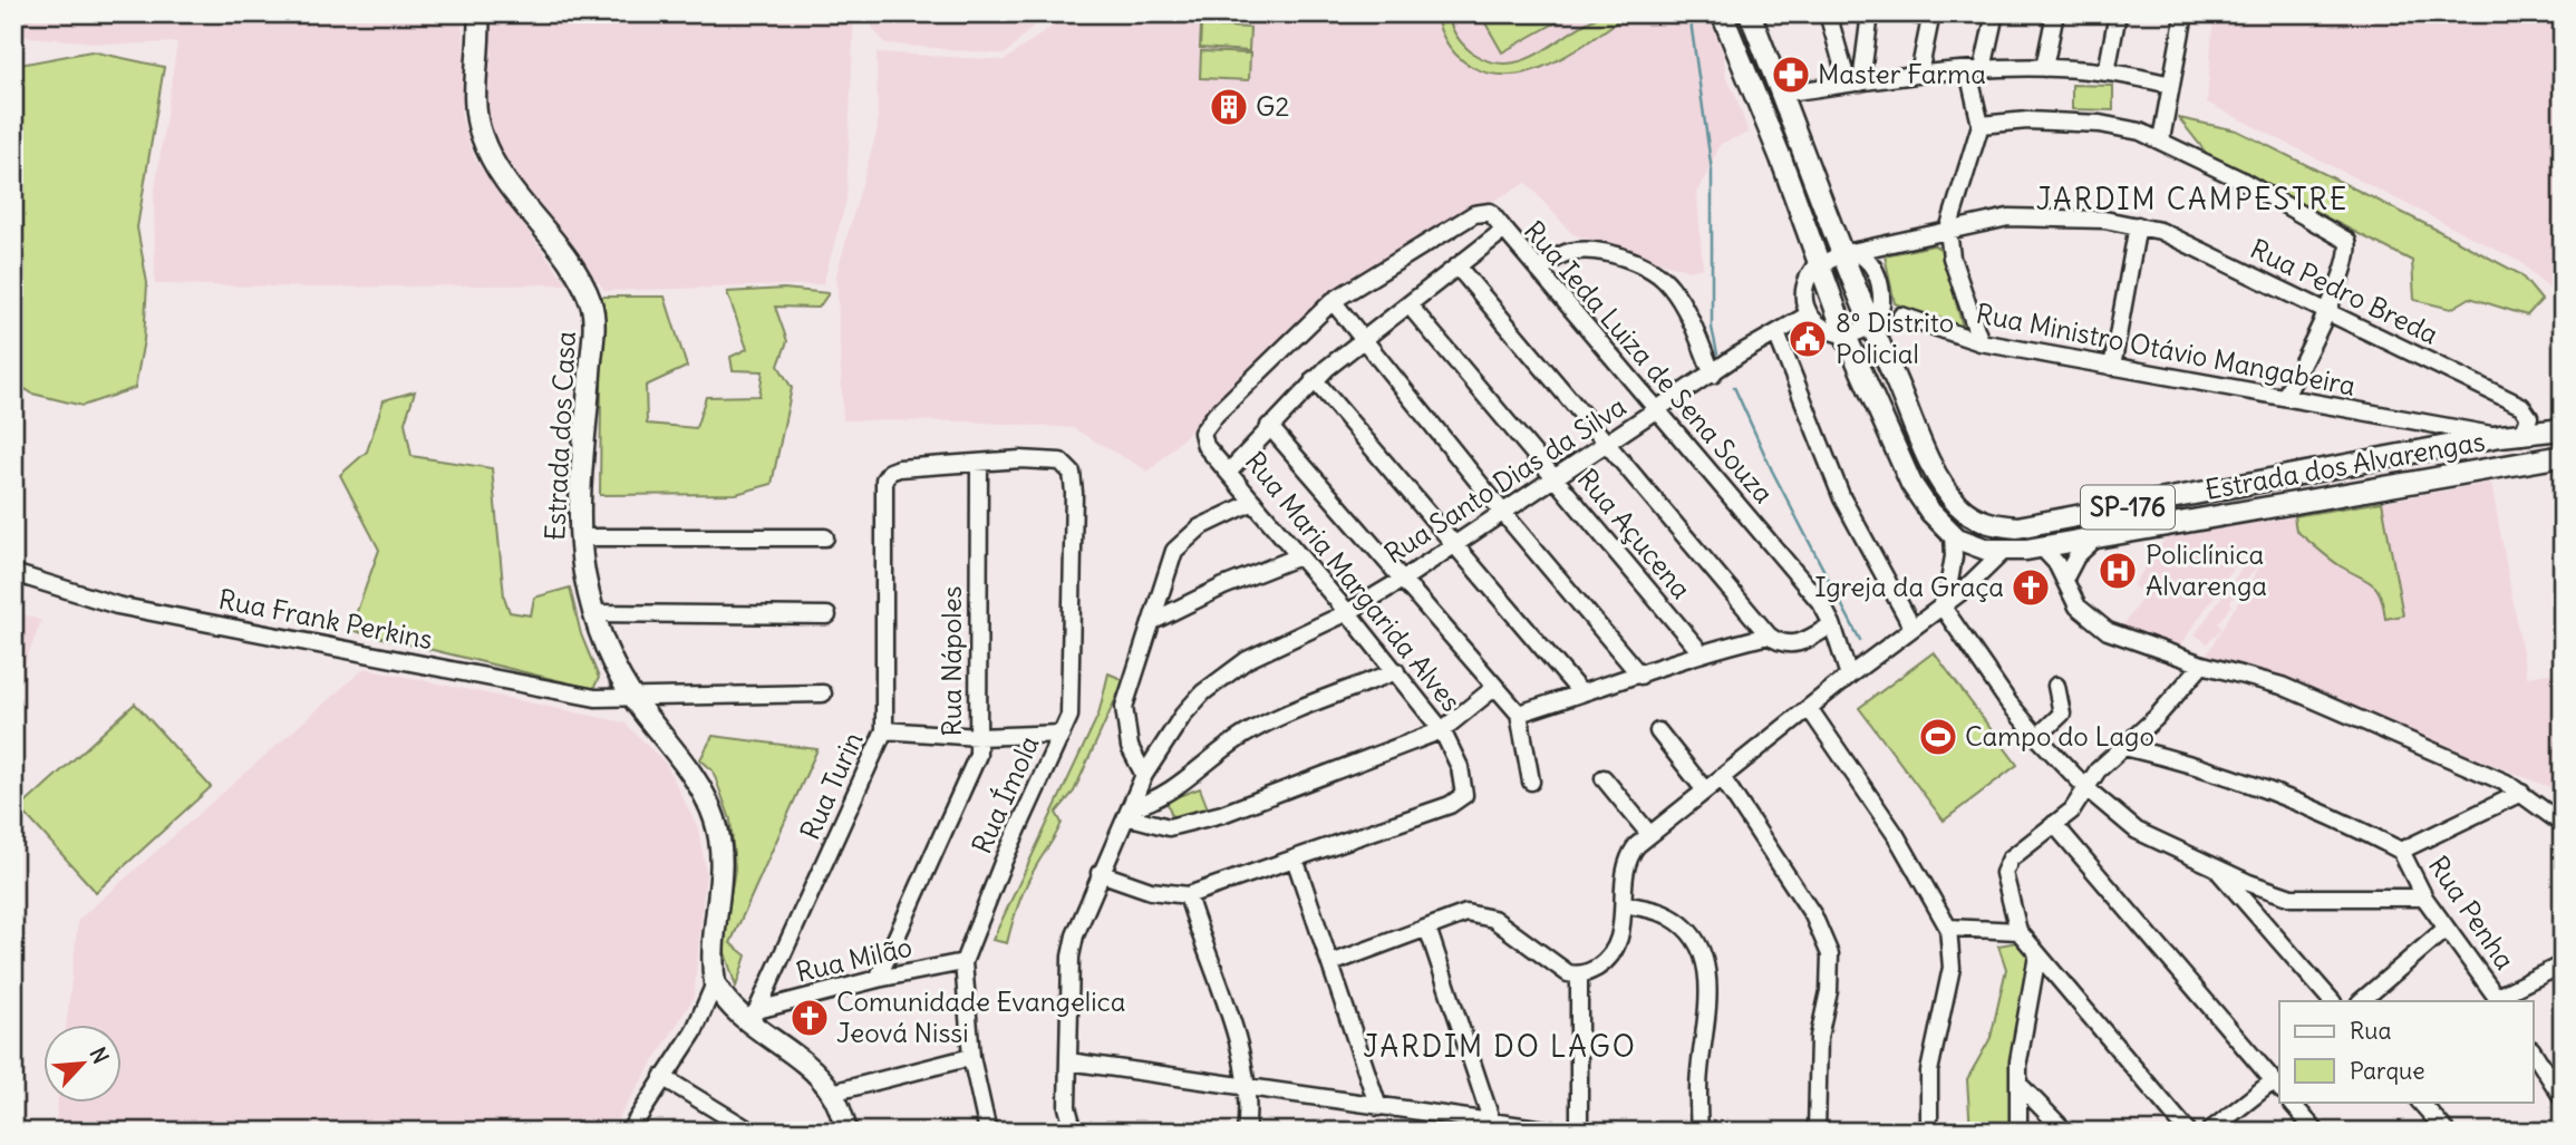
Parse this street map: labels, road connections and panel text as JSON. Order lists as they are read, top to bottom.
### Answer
{
  "streets": {
    "main road": ["Estrada dos Casa", "Estrada dos Alvarengas", "SP-176"],
    "street": [
      "Rua Pedro Breda",
      "Rua Ministro Otávio Mangabeira",
      "Rua Ieda Luiza de Sena Souza",
      "Rua Santo Dias da Silva",
      "Rua Açucena",
      "Rua Maria Margarida Alves",
      "Rua Frank Perkins",
      "Rua Nápoles",
      "Rua Turin",
      "Rua Ímola",
      "Rua Penha",
      "Rua Milão"
    ]
  },
  "crossings": [
    ["Rua Pedro Breda", "Estrada dos Alvarengas"],
    ["Rua Ministro Otávio Mangabeira", "Estrada dos Alvarengas"],
    ["Rua Ieda Luiza de Sena Souza", "Rua Santo Dias da Silva"],
    ["Rua Ieda Luiza de Sena Souza", "Rua Açucena"],
    ["Rua Ieda Luiza de Sena Souza", "Rua Maria Margarida Alves"],
    ["Estrada dos Casa", "Rua Frank Perkins"],
    ["Rua Santo Dias da Silva", "Rua Açucena"],
    ["Rua Santo Dias da Silva", "Rua Maria Margarida Alves"],
    ["Rua Nápoles", "Rua Turin"],
    ["Rua Nápoles", "Rua Ímola"],
    ["Rua Nápoles", "Rua Milão"],
    ["Rua Turin", "Rua Ímola"],
    ["Rua Turin", "Rua Milão"],
    ["Rua Ímola", "Rua Milão"]
  ],
  "districts": ["JARDIM CAMPESTRE", "JARDIM DO LAGO"],
  "places": {
    "pharmacy": ["Master Farma"],
    "building": ["G2"],
    "public building": ["8º Distrito Policial"],
    "hospital": ["Policlínica Alvarenga"],
    "church": ["Igreja da Graça", "Comunidade Evangelica Jeová Nissi"],
    "sports": ["Campo do Lago"]
  },
  "legend": ["Rua", "Parque"],
  "north": "top right"
}
